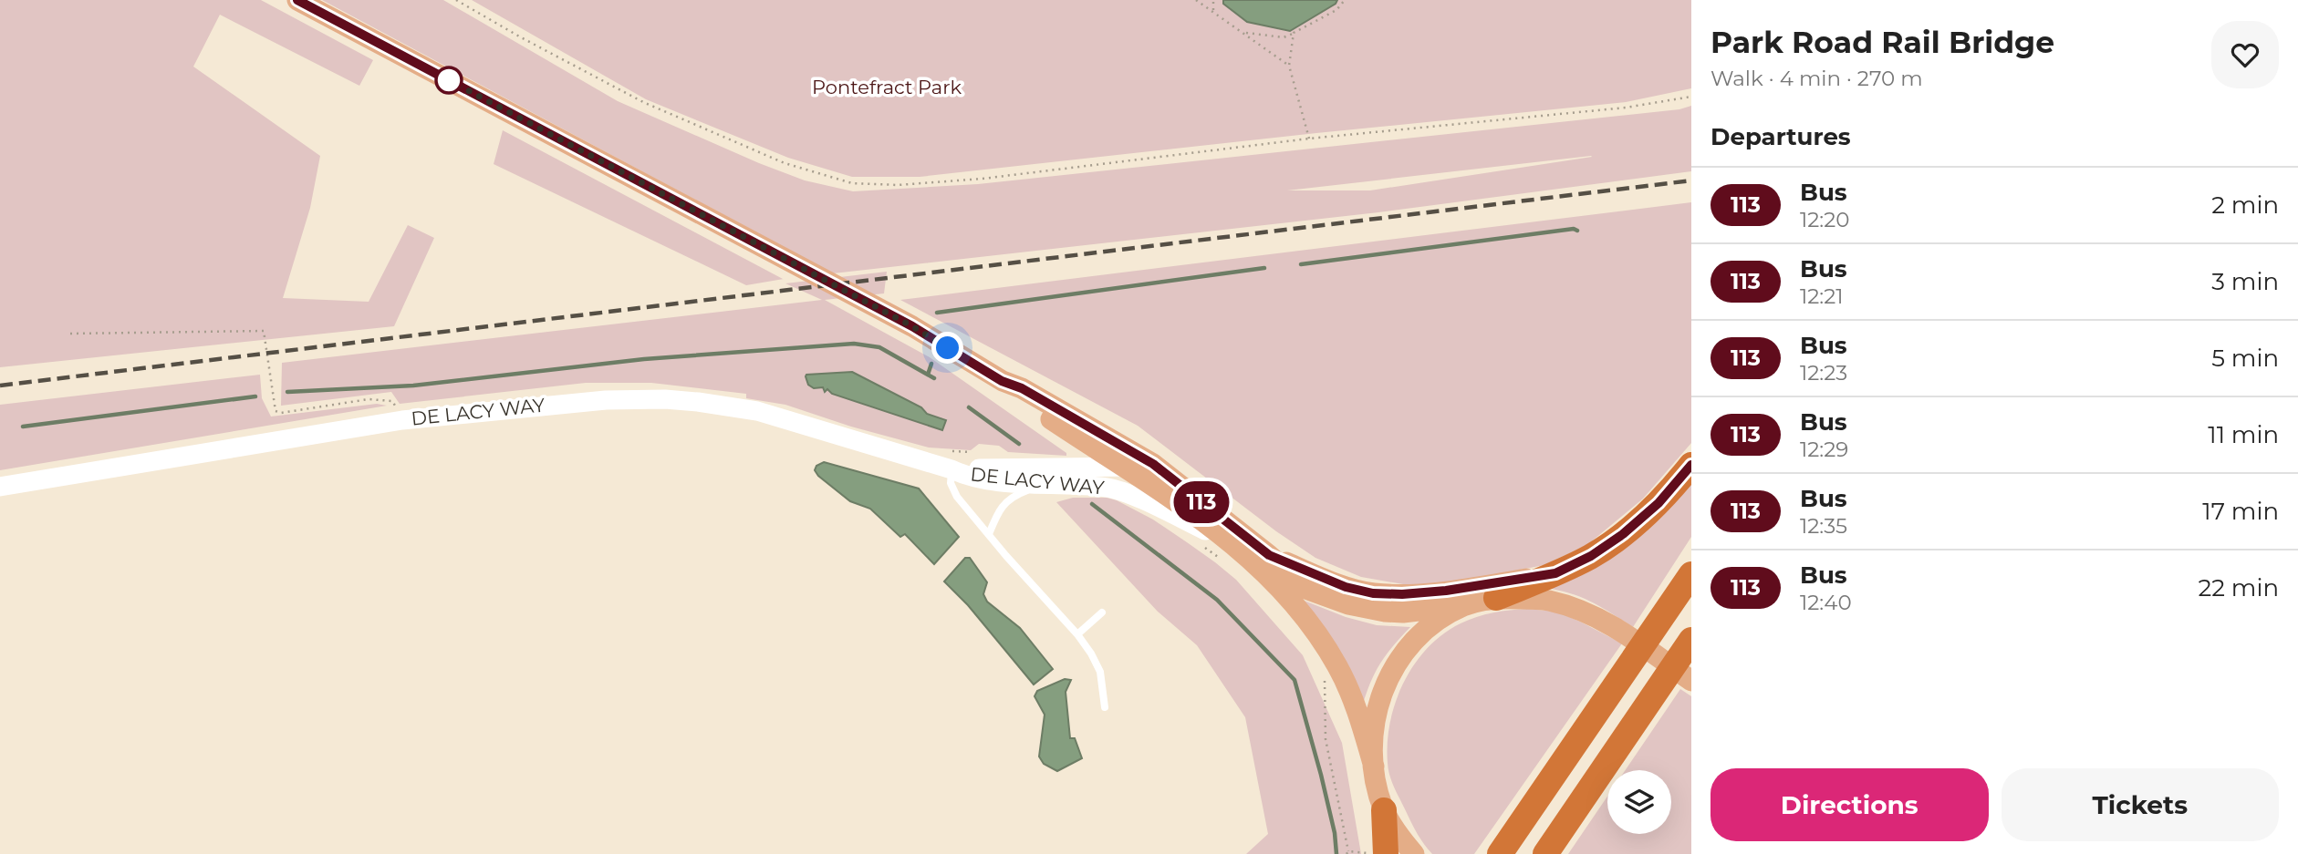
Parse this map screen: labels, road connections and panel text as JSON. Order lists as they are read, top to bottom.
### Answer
{
  "streets": {
    "street": ["DE LACY WAY"]
  },
  "parks": ["Pontefract Park"],
  "lines": ["bus line 113"],
  "page": {
    "on_map": "113",
    "heading": [
      ["Park Road Rail Bridge", "Walk · 4 min · 270 m"],
      "Departures"
    ],
    "list": [
      {
        "mark": "113",
        "name": "Bus",
        "note": "12:20",
        "value": "2 min"
      },
      {
        "mark": "113",
        "name": "Bus",
        "note": "12:21",
        "value": "3 min"
      },
      {
        "mark": "113",
        "name": "Bus",
        "note": "12:23",
        "value": "5 min"
      },
      {
        "mark": "113",
        "name": "Bus",
        "note": "12:29",
        "value": "11 min"
      },
      {
        "mark": "113",
        "name": "Bus",
        "note": "12:35",
        "value": "17 min"
      },
      {
        "mark": "113",
        "name": "Bus",
        "note": "12:40",
        "value": "22 min"
      }
    ],
    "buttons": ["Directions", "Tickets"]
  }
}
